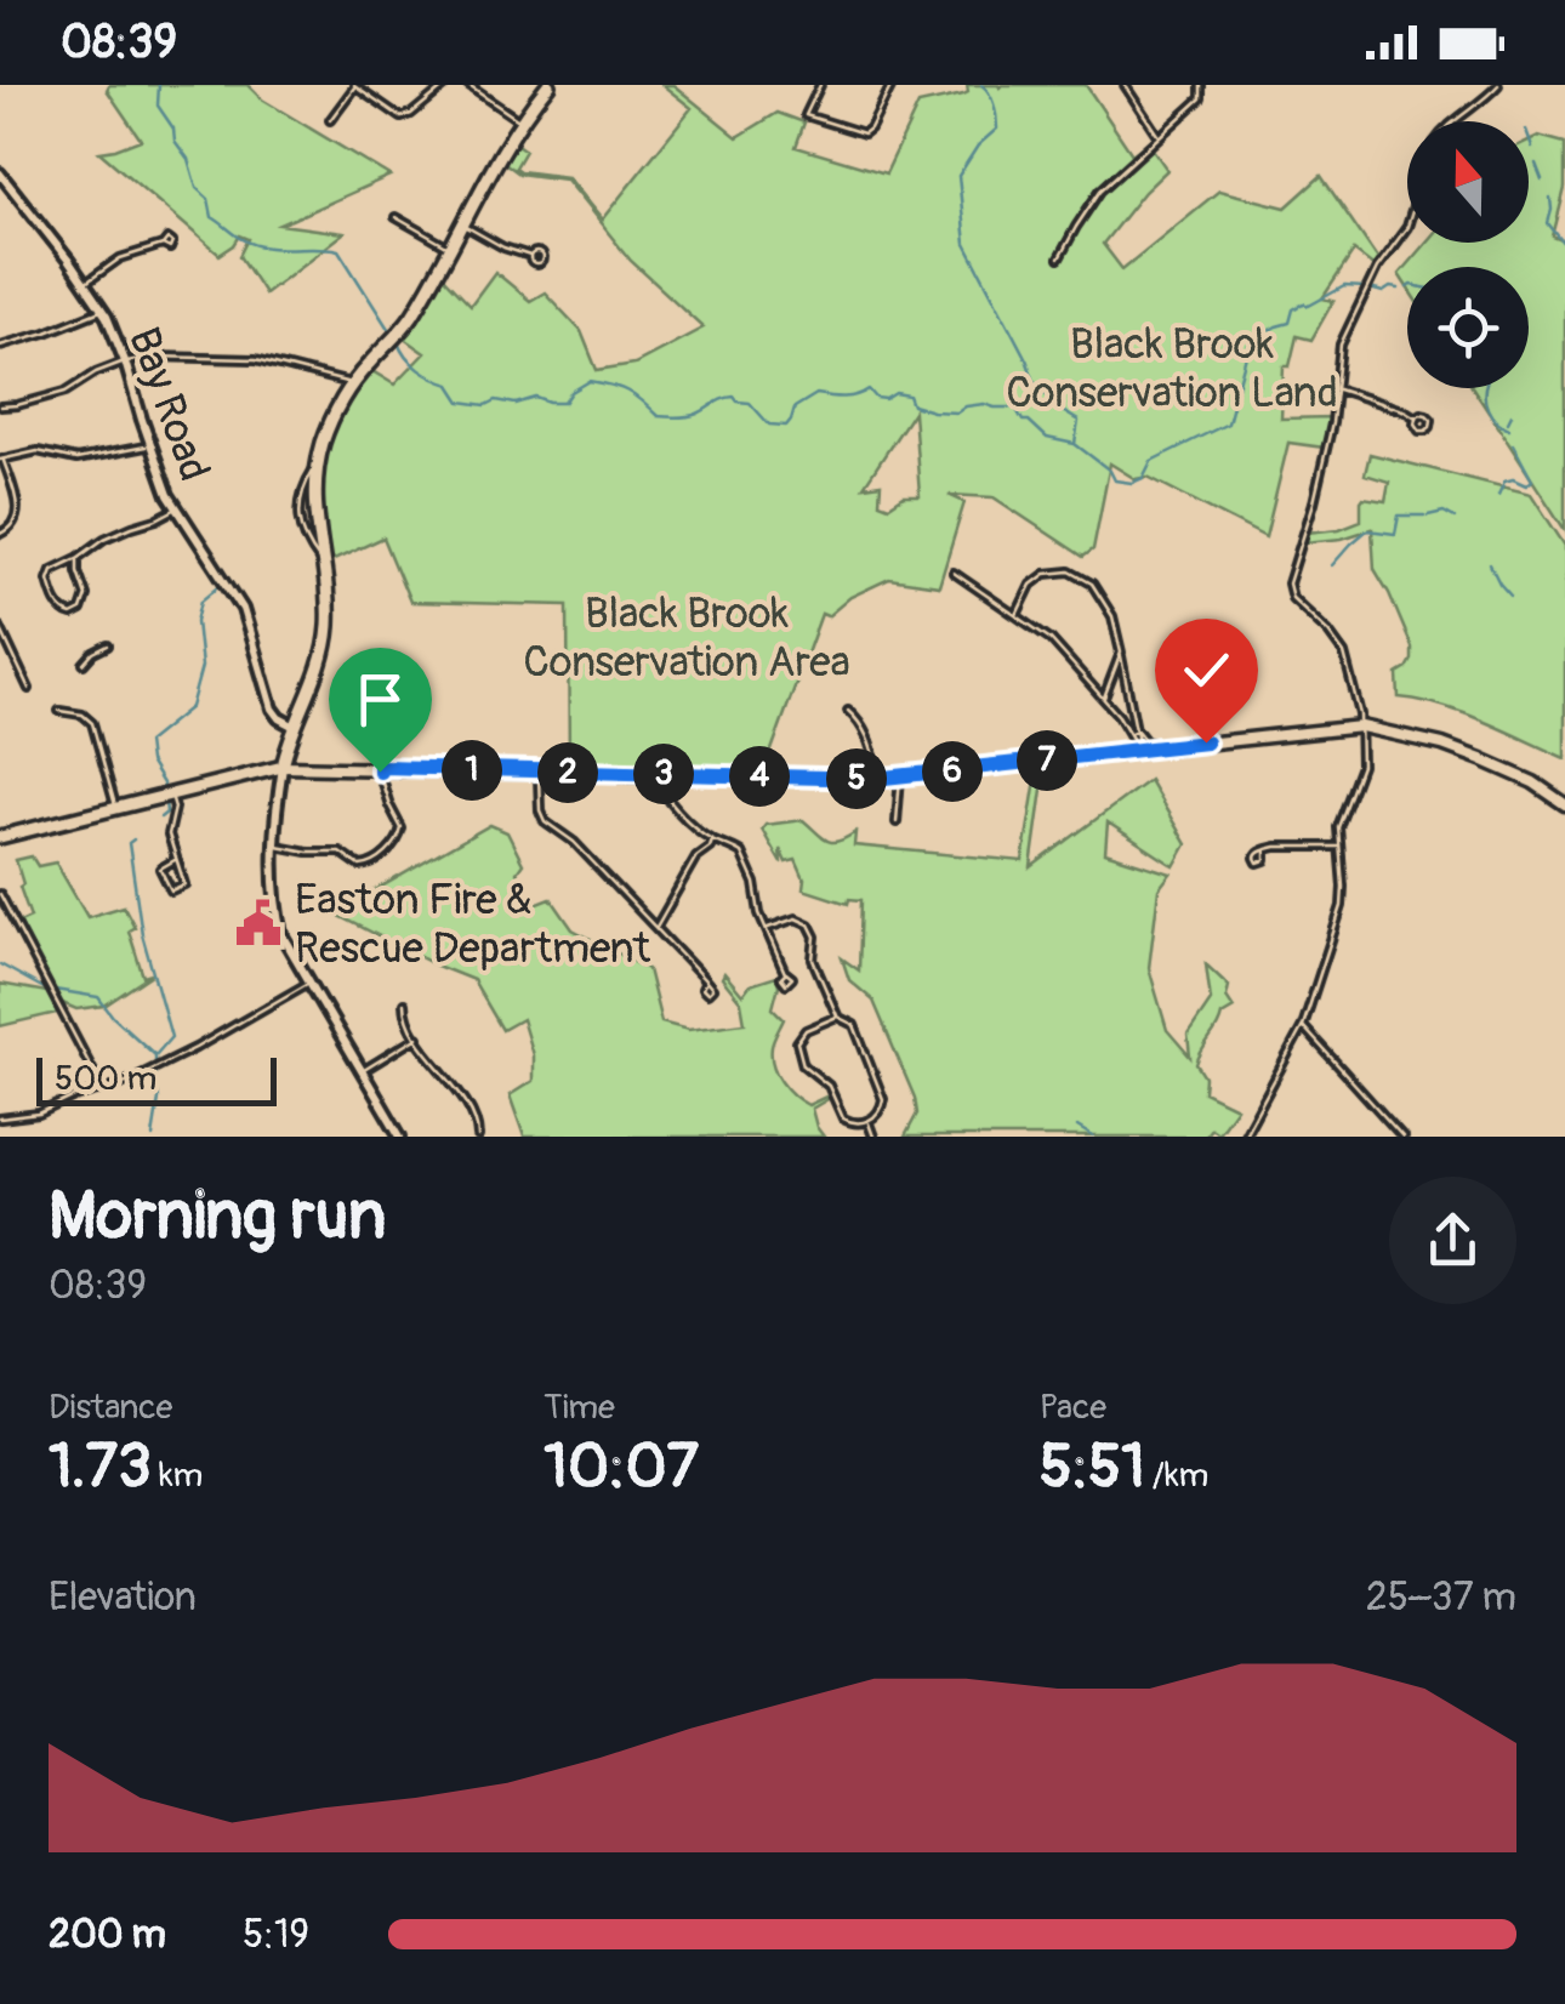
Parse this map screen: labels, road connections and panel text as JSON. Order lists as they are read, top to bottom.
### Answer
{
  "streets": {
    "main road": ["Bay Road"]
  },
  "parks": ["Black Brook Conservation Land", "Black Brook Conservation Area"],
  "places": {
    "public building": ["Easton Fire & Rescue Department"]
  },
  "scale_bar": "500 m",
  "north": "top",
  "page": {
    "status": "08:39",
    "pins": [
      "7",
      "1",
      "6",
      "2",
      "3",
      "4",
      "5"
    ],
    "scale": "500 m",
    "heading": ["Morning run", "08:39"],
    "stats": [
      ["Distance", "1.73 km"],
      ["Time", "10:07"],
      ["Pace", "5:51 /km"]
    ],
    "chart": ["Elevation", "25–37 m"],
    "list": [
      {
        "name": "200 m",
        "note": "5:19"
      }
    ]
  }
}
